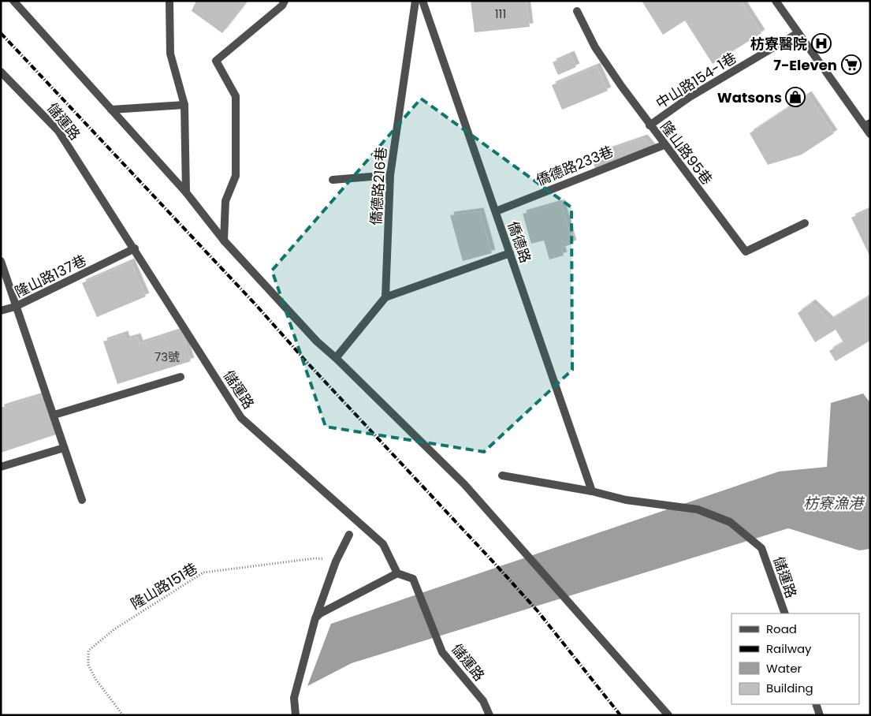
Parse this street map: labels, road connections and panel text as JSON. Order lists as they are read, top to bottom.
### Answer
{
  "streets": {
    "street": [
      "中山路154-1巷",
      "儲運路",
      "隆山路95巷",
      "僑德路233巷",
      "僑德路216巷",
      "僑德路",
      "隆山路137巷"
    ],
    "path": ["隆山路151巷"]
  },
  "crossings": [
    ["中山路154-1巷", "隆山路95巷"],
    ["儲運路", "僑德路"],
    ["儲運路", "隆山路137巷"],
    ["隆山路95巷", "僑德路233巷"],
    ["僑德路233巷", "僑德路"]
  ],
  "water": ["枋寮漁港"],
  "places": {
    "hospital": ["枋寮醫院"],
    "supermarket": ["7-Eleven"],
    "shop": ["Watsons"]
  },
  "house_numbers": ["111", "73號"],
  "legend": [
    "Road",
    "Railway",
    "Water",
    "Building"
  ]
}
